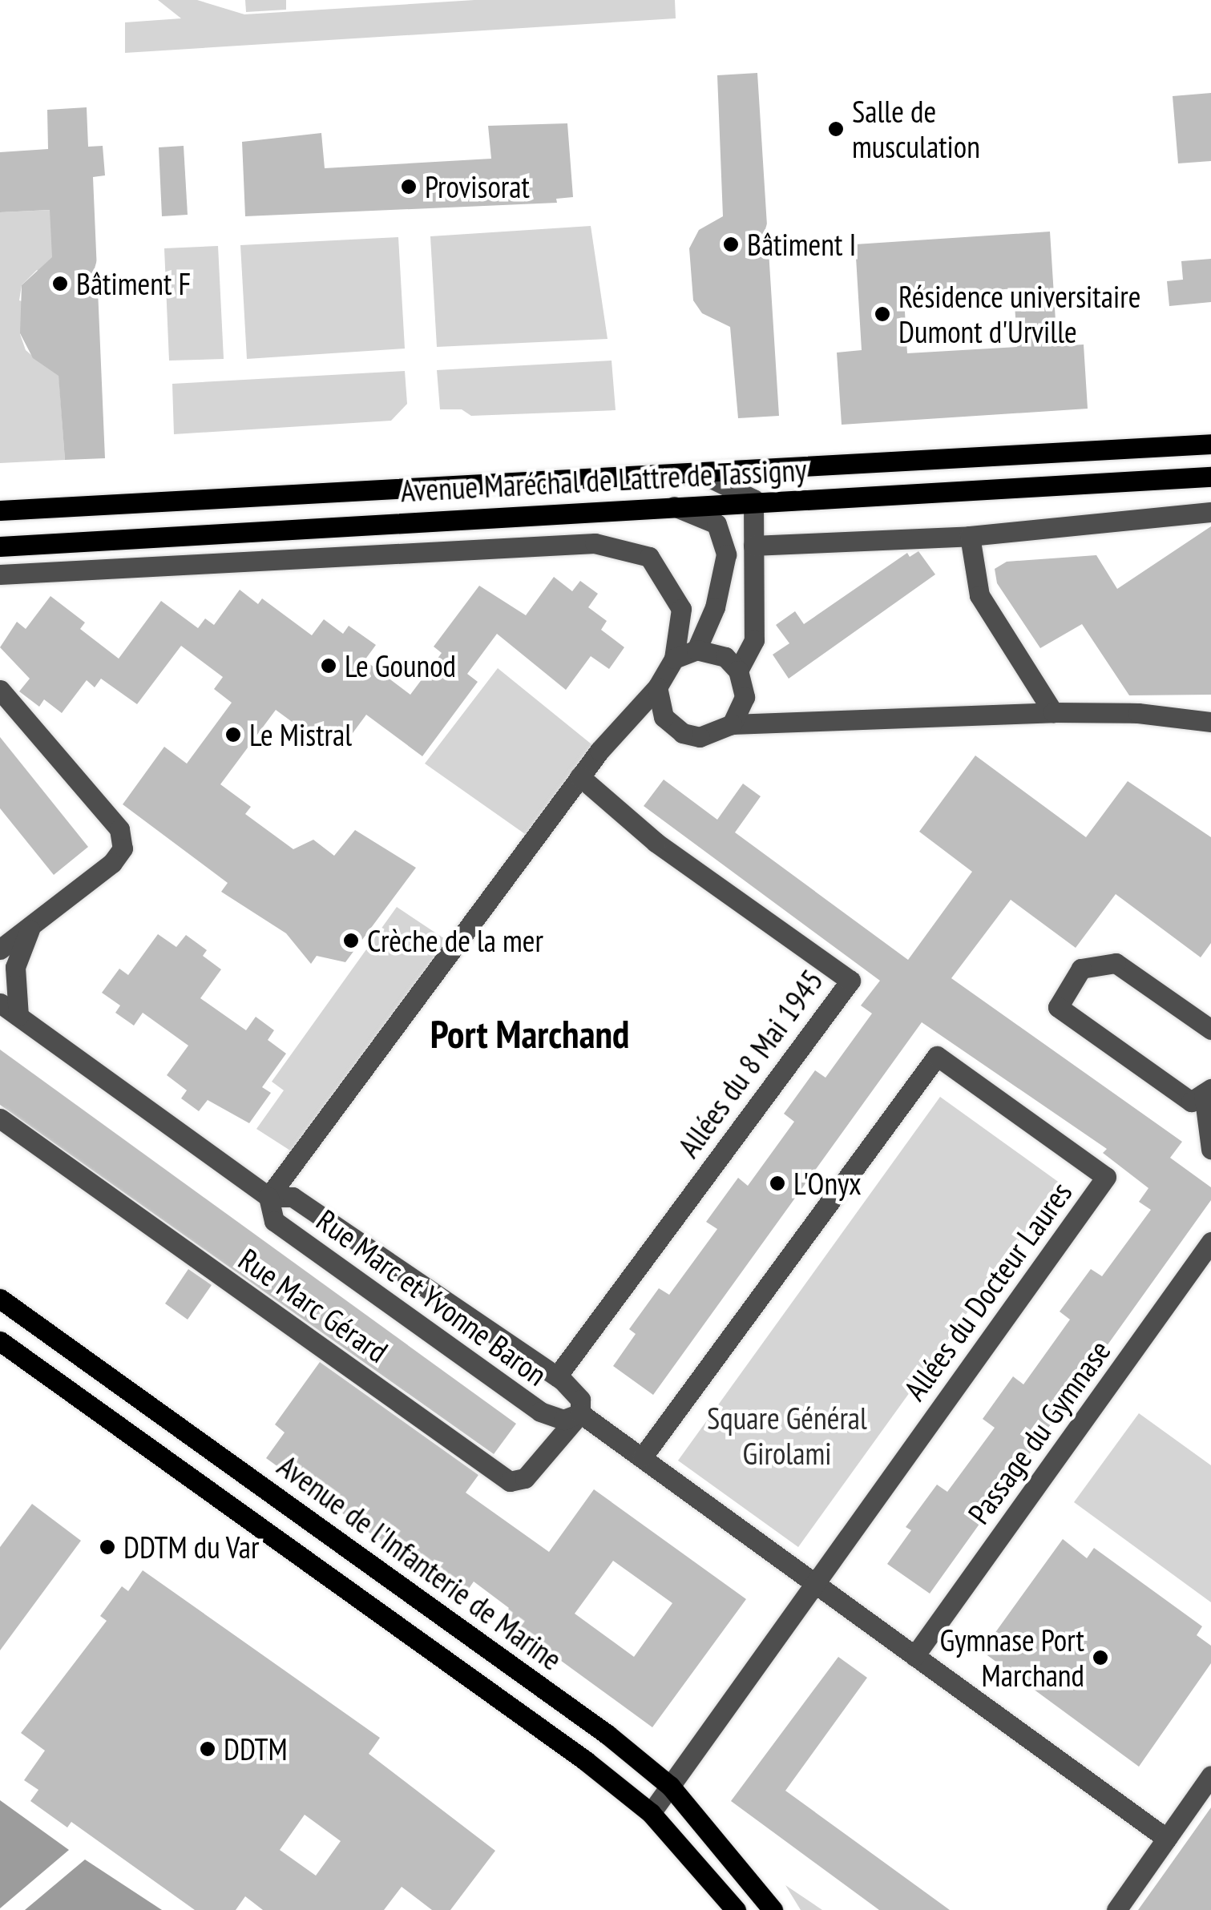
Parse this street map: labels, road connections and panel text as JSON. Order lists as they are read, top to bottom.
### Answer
{
  "streets": {
    "main road": ["Avenue Maréchal de Lattre de Tassigny", "Avenue de l'Infanterie de Marine"],
    "street": [
      "Allées du 8 Mai 1945",
      "Allées du Docteur Laures",
      "Rue Marc et Yvonne Baron",
      "Rue Marc Gérard",
      "Passage du Gymnase"
    ]
  },
  "crossings": [
    ["Allées du 8 Mai 1945", "Rue Marc et Yvonne Baron"],
    ["Allées du Docteur Laures", "Rue Marc et Yvonne Baron"],
    ["Rue Marc et Yvonne Baron", "Rue Marc Gérard"],
    ["Rue Marc et Yvonne Baron", "Passage du Gymnase"]
  ],
  "districts": ["Port Marchand"],
  "parks": ["Square Général Girolami"],
  "places": [
    "Salle de musculation",
    "Provisorat",
    "Bâtiment I",
    "Bâtiment F",
    "Résidence universitaire Dumont d'Urville",
    "Le Gounod",
    "Le Mistral",
    "Crèche de la mer",
    "L'Onyx",
    "DDTM du Var",
    "Gymnase Port Marchand",
    "DDTM"
  ]
}
